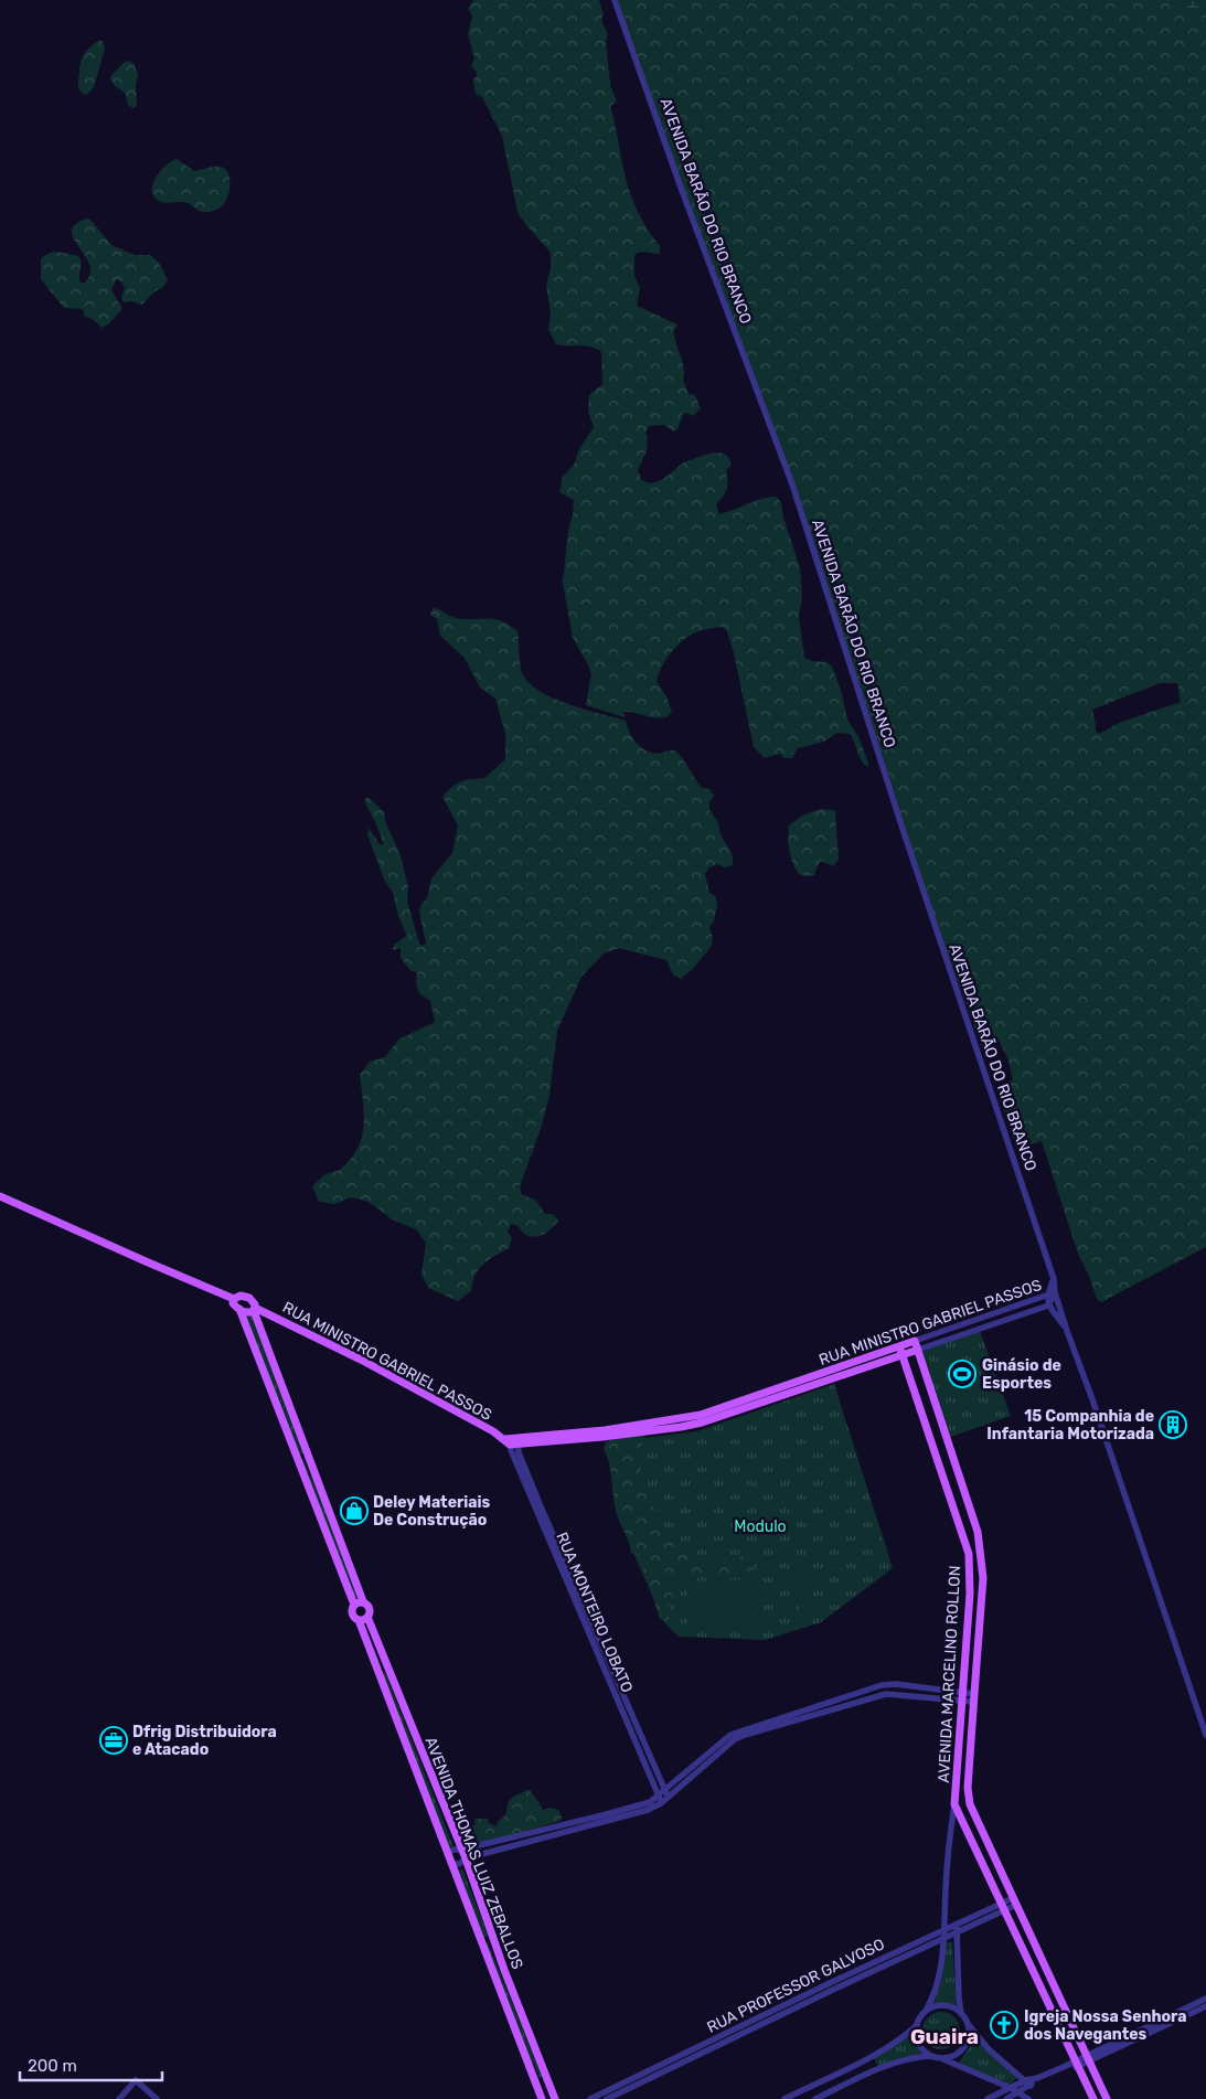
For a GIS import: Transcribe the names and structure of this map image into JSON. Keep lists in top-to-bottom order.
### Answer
{
  "streets": {
    "main road": ["RUA MINISTRO GABRIEL PASSOS", "AVENIDA MARCELINO ROLLON", "AVENIDA THOMAS LUIZ ZEBALLOS"],
    "street": ["AVENIDA BARÃO DO RIO BRANCO", "RUA MONTEIRO LOBATO", "RUA PROFESSOR GALVOSO"]
  },
  "crossings": [
    ["AVENIDA BARÃO DO RIO BRANCO", "RUA MINISTRO GABRIEL PASSOS"],
    ["RUA MINISTRO GABRIEL PASSOS", "RUA MONTEIRO LOBATO"],
    ["RUA MINISTRO GABRIEL PASSOS", "AVENIDA MARCELINO ROLLON"],
    ["AVENIDA MARCELINO ROLLON", "RUA PROFESSOR GALVOSO"]
  ],
  "districts": ["Guaira"],
  "parks": ["Modulo"],
  "places": {
    "sports": ["Ginásio de Esportes"],
    "building": ["15 Companhia de Infantaria Motorizada"],
    "shop": ["Deley Materiais De Construção"],
    "office": ["Dfrig Distribuidora e Atacado"],
    "church": ["Igreja Nossa Senhora dos Navegantes"]
  },
  "scale_bar": "200 m"
}
